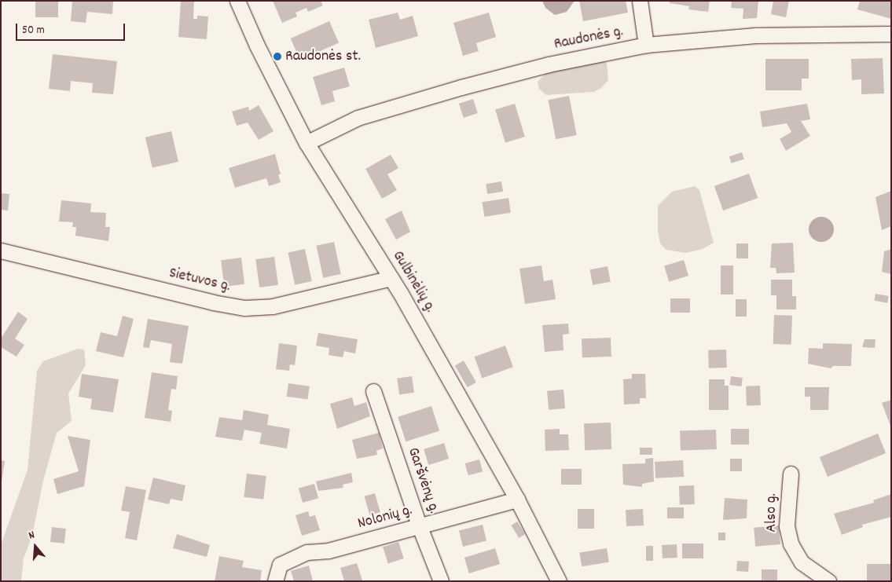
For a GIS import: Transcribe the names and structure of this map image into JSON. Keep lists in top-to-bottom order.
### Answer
{
  "streets": {
    "street": [
      "Raudonės g.",
      "Sietuvos g.",
      "Gulbinėlių g.",
      "Garšvėnų g.",
      "Also g.",
      "Nolonių g."
    ]
  },
  "crossings": [
    ["Raudonės g.", "Gulbinėlių g."],
    ["Sietuvos g.", "Gulbinėlių g."],
    ["Gulbinėlių g.", "Nolonių g."],
    ["Garšvėnų g.", "Nolonių g."]
  ],
  "places": ["Raudonės st."],
  "scale_bar": "50 m",
  "north": "top"
}
